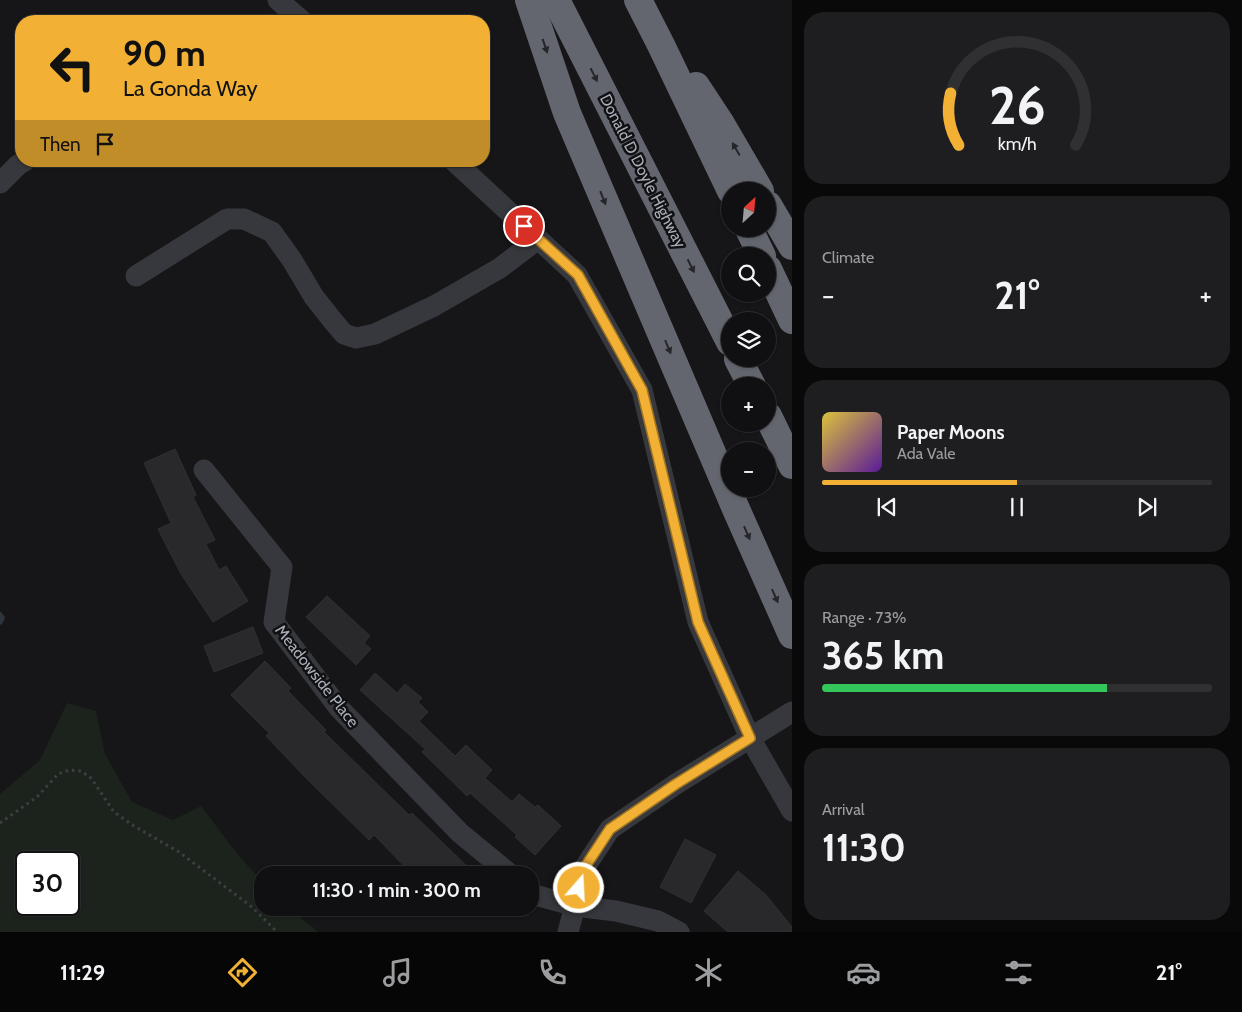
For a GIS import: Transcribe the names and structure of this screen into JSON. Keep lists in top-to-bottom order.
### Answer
{
  "streets": {
    "highway": ["Donald D Doyle Highway"],
    "street": ["Meadowside Place"]
  },
  "north": "top right",
  "page": {
    "turn": ["90 m", "La Gonda Way"],
    "then": "Then",
    "map_buttons": ["+", "−"],
    "tile": [
      "Climate",
      ["Range · 73%", "365 km"],
      ["Arrival", "11:30"]
    ],
    "heat": ["−", "21°", "+"],
    "song": ["Paper Moons", "Ada Vale"],
    "limit": "30",
    "trip": "11:30 · 1 min · 300 m",
    "tabs": ["11:29", "21°"],
    "gauge": ["26", "km/h"]
  }
}
